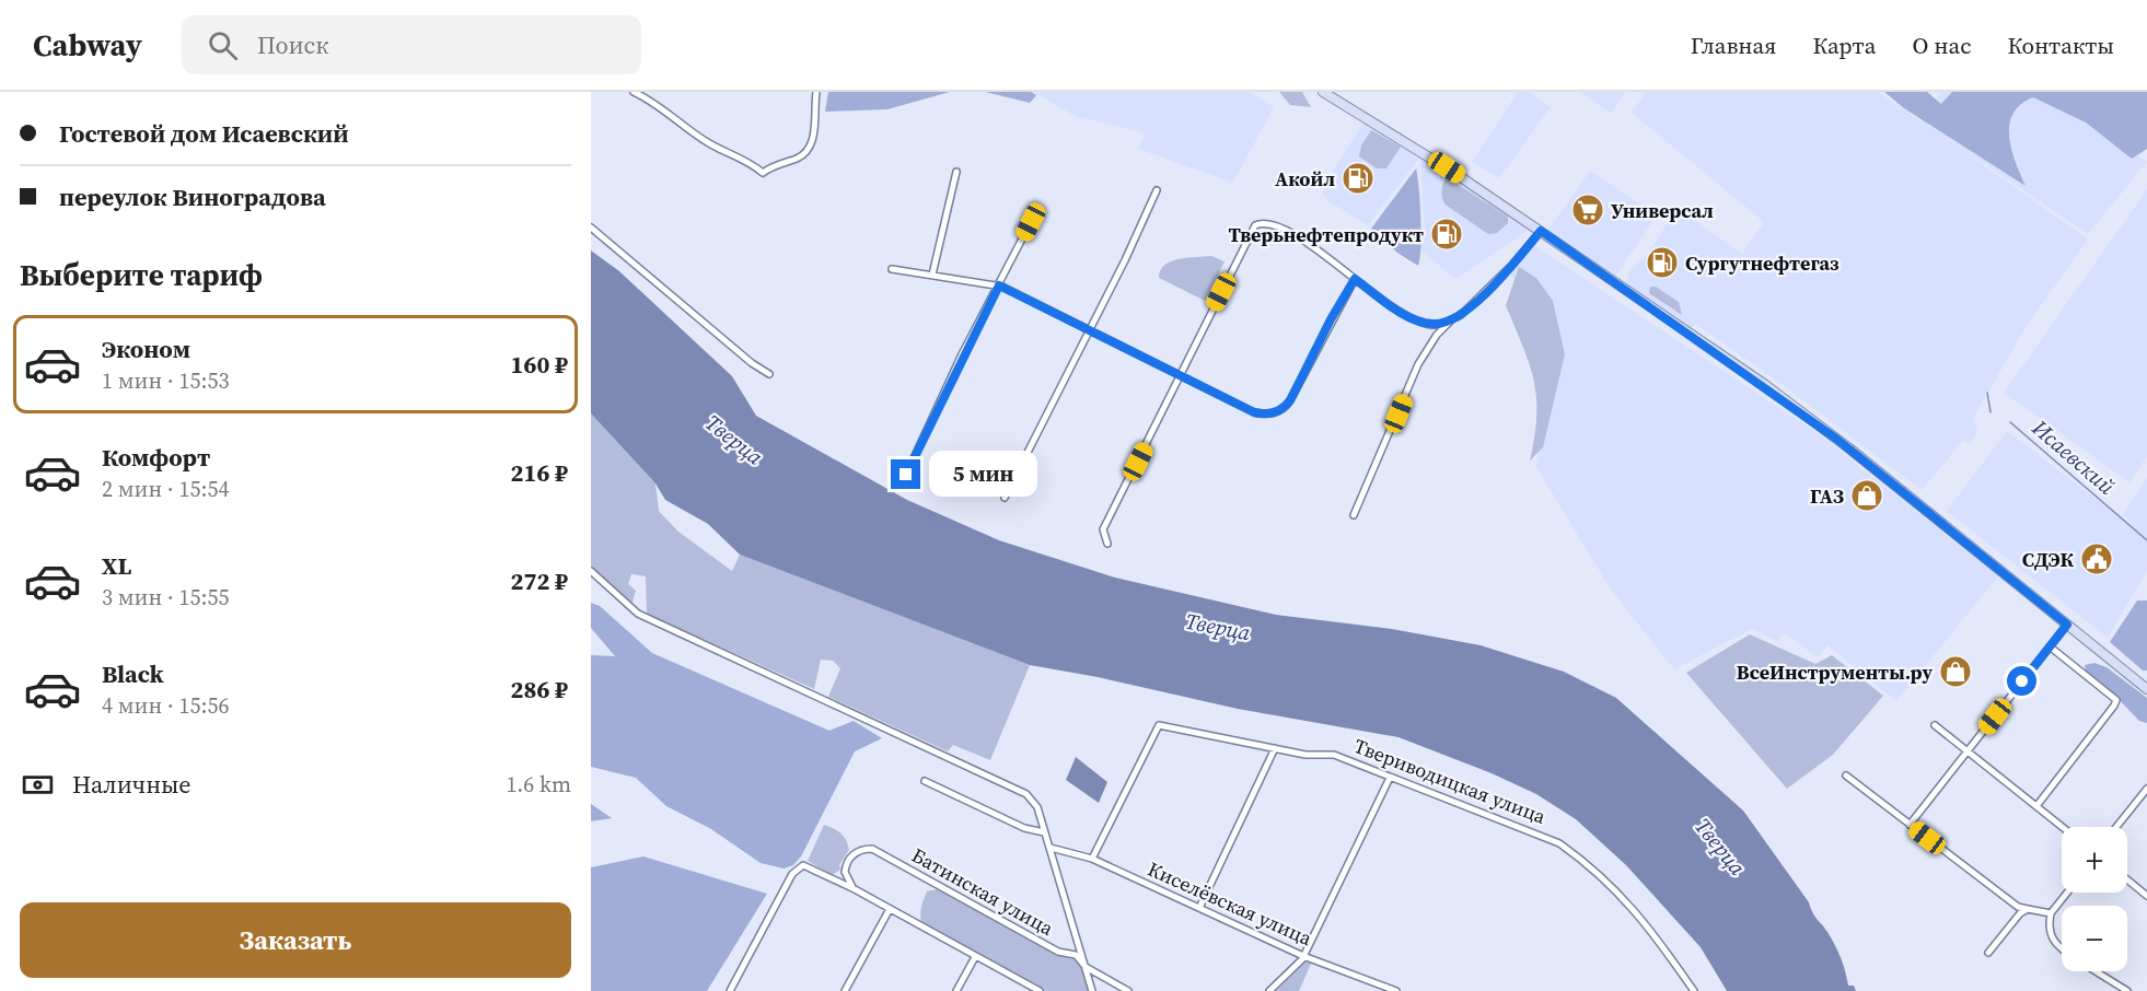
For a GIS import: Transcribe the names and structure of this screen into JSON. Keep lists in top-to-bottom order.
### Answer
{
  "streets": {
    "street": ["Твериводицкая улица", "Батинская улица", "Киселёвская улица"]
  },
  "crossings": [
    ["Твериводицкая улица", "Киселёвская улица"]
  ],
  "water": ["Тверца", "Исаевский"],
  "places": {
    "fuel station": ["Акойл", "Тверьнефтепродукт", "Сургутнефтегаз"],
    "supermarket": ["Универсал"],
    "shop": ["ГАЗ", "ВсеИнструменты.ру"],
    "public building": ["СДЭК"]
  },
  "page": {
    "header": "Cabway",
    "search": "Поиск",
    "nav": [
      "Главная",
      "Карта",
      "О нас",
      "Контакты"
    ],
    "banner": ["Гостевой дом Исаевский", "переулок Виноградова"],
    "heading": "Выберите тариф",
    "list": [
      {
        "name": "Эконом",
        "note": "1 мин · 15:53",
        "value": "160 ₽"
      },
      {
        "name": "Комфорт",
        "note": "2 мин · 15:54",
        "value": "216 ₽"
      },
      {
        "name": "XL",
        "note": "3 мин · 15:55",
        "value": "272 ₽"
      },
      {
        "name": "Black",
        "note": "4 мин · 15:56",
        "value": "286 ₽"
      }
    ],
    "bubble": "5 мин",
    "pay": ["Наличные", "1.6 km"],
    "map_buttons": ["+", "−"],
    "buttons": "Заказать"
  }
}
